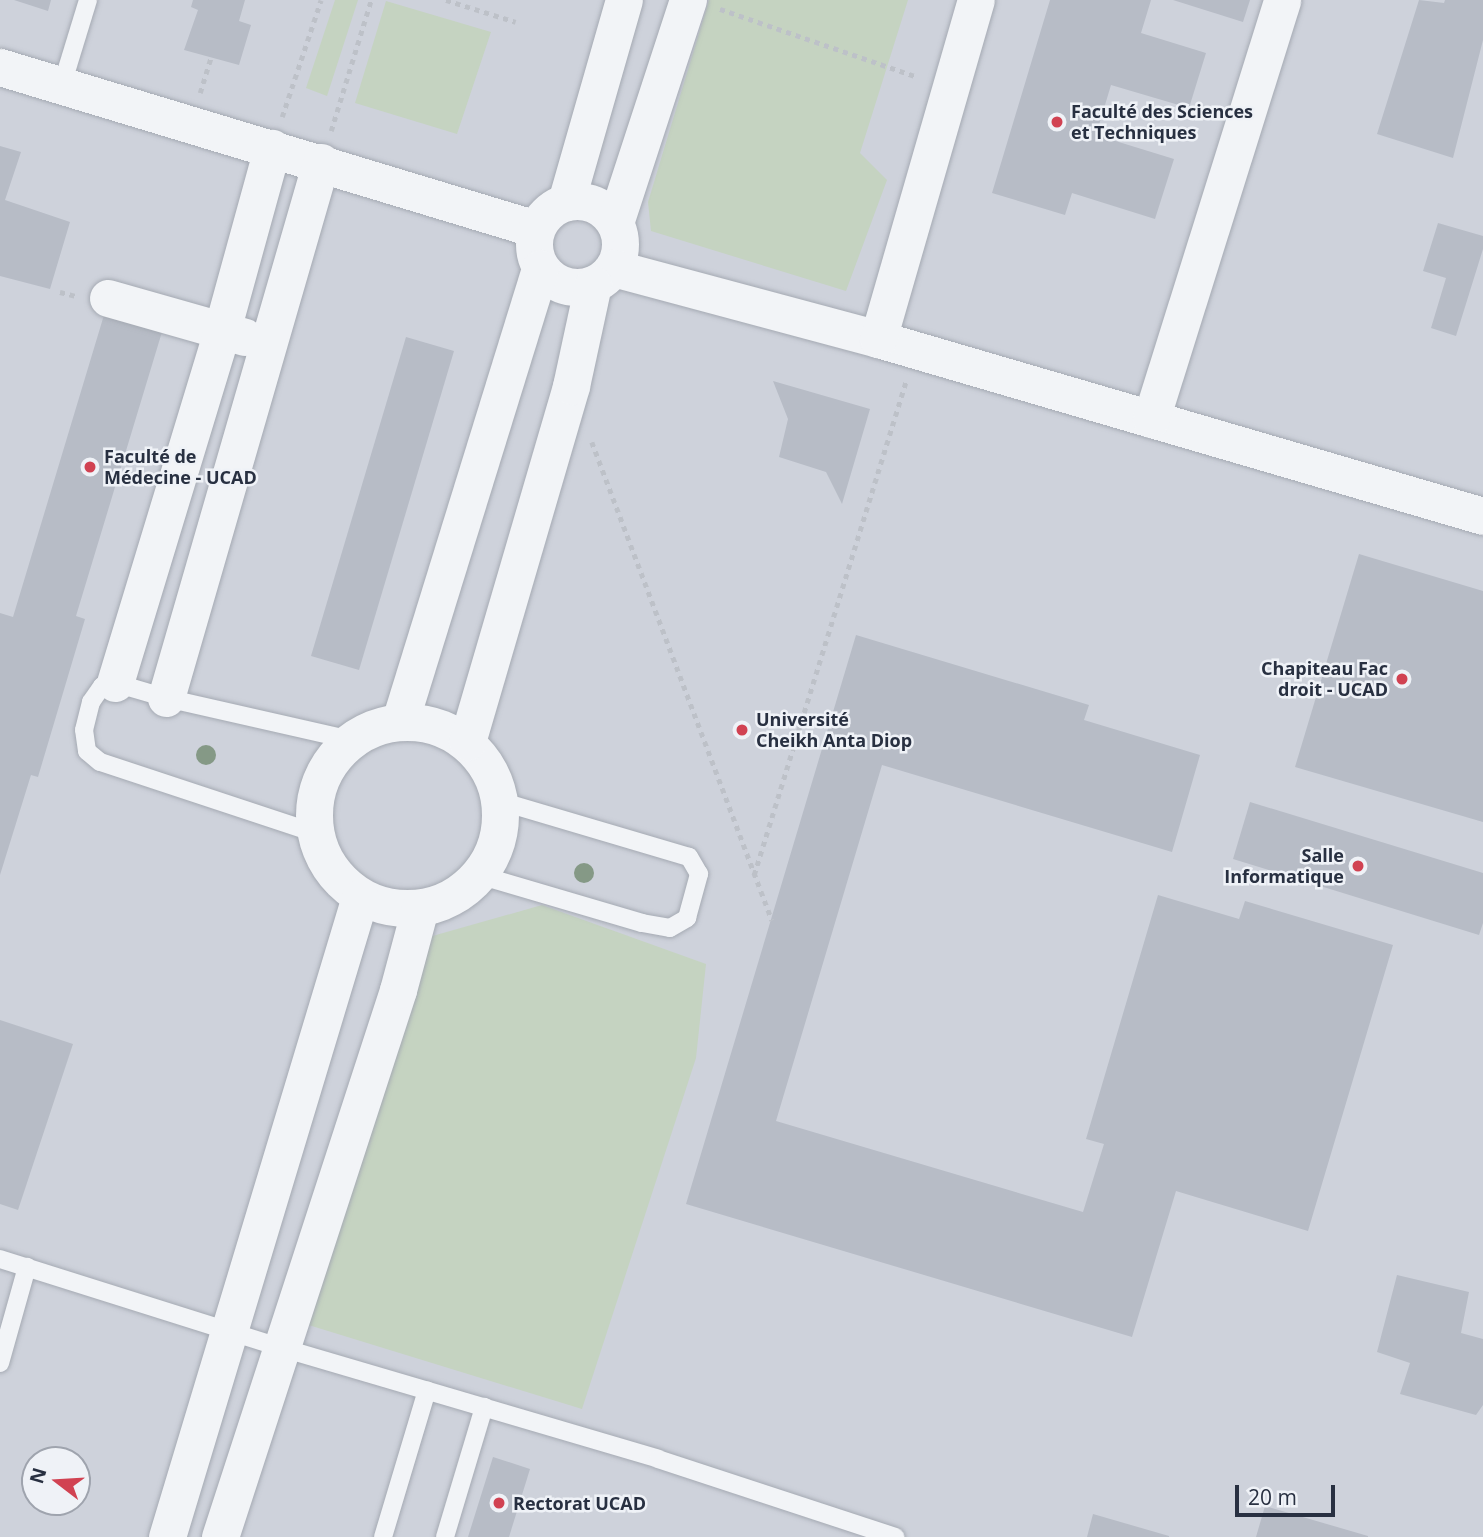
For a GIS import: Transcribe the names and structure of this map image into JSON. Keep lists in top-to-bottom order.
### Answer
{
  "places": [
    "Faculté des Sciences et Techniques",
    "Faculté de Médecine - UCAD",
    "Chapiteau Fac droit - UCAD",
    "Université Cheikh Anta Diop",
    "Salle Informatique",
    "Rectorat UCAD"
  ],
  "scale_bar": "20 m",
  "north": "left"
}
